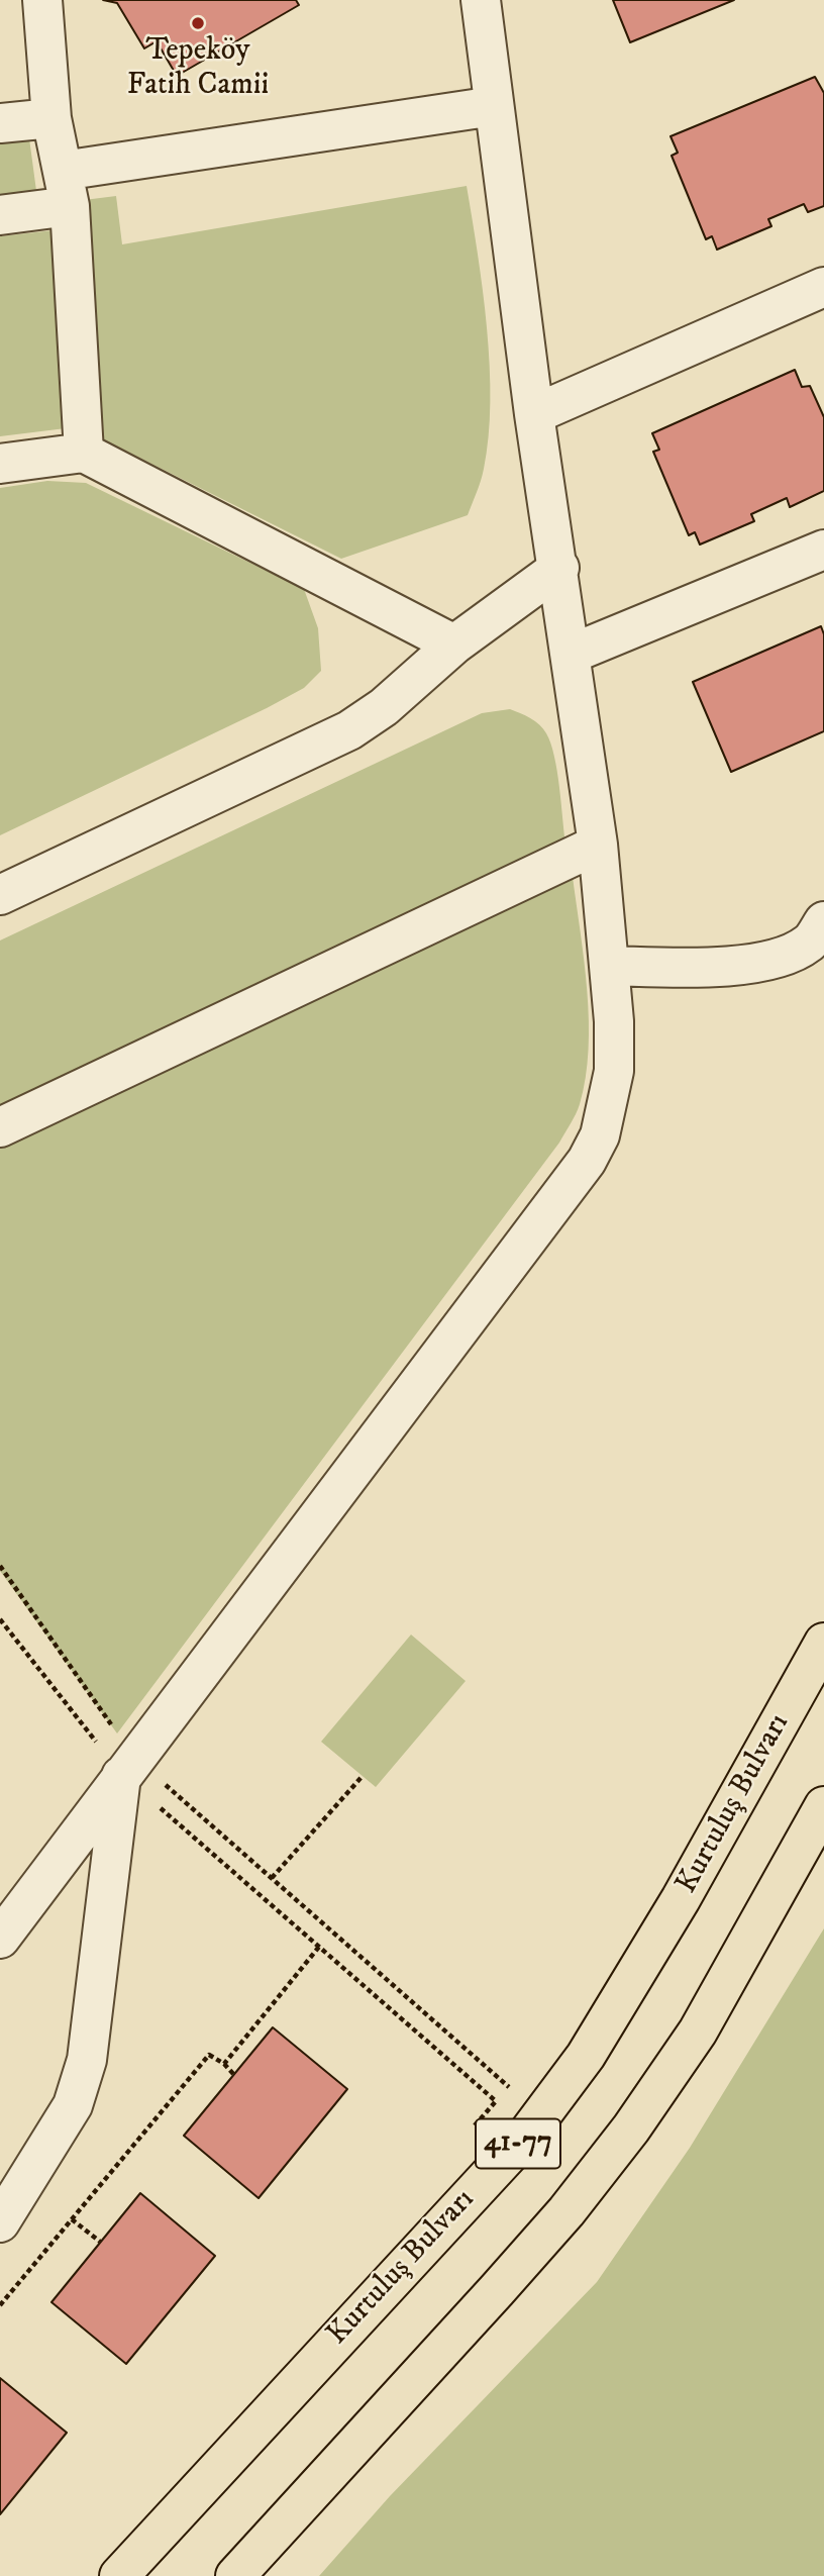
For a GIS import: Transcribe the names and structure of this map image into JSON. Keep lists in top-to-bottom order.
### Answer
{
  "streets": {
    "highway": ["Kurtuluş Bulvarı", "41-77"]
  },
  "places": ["Tepeköy Fatih Camii"]
}
